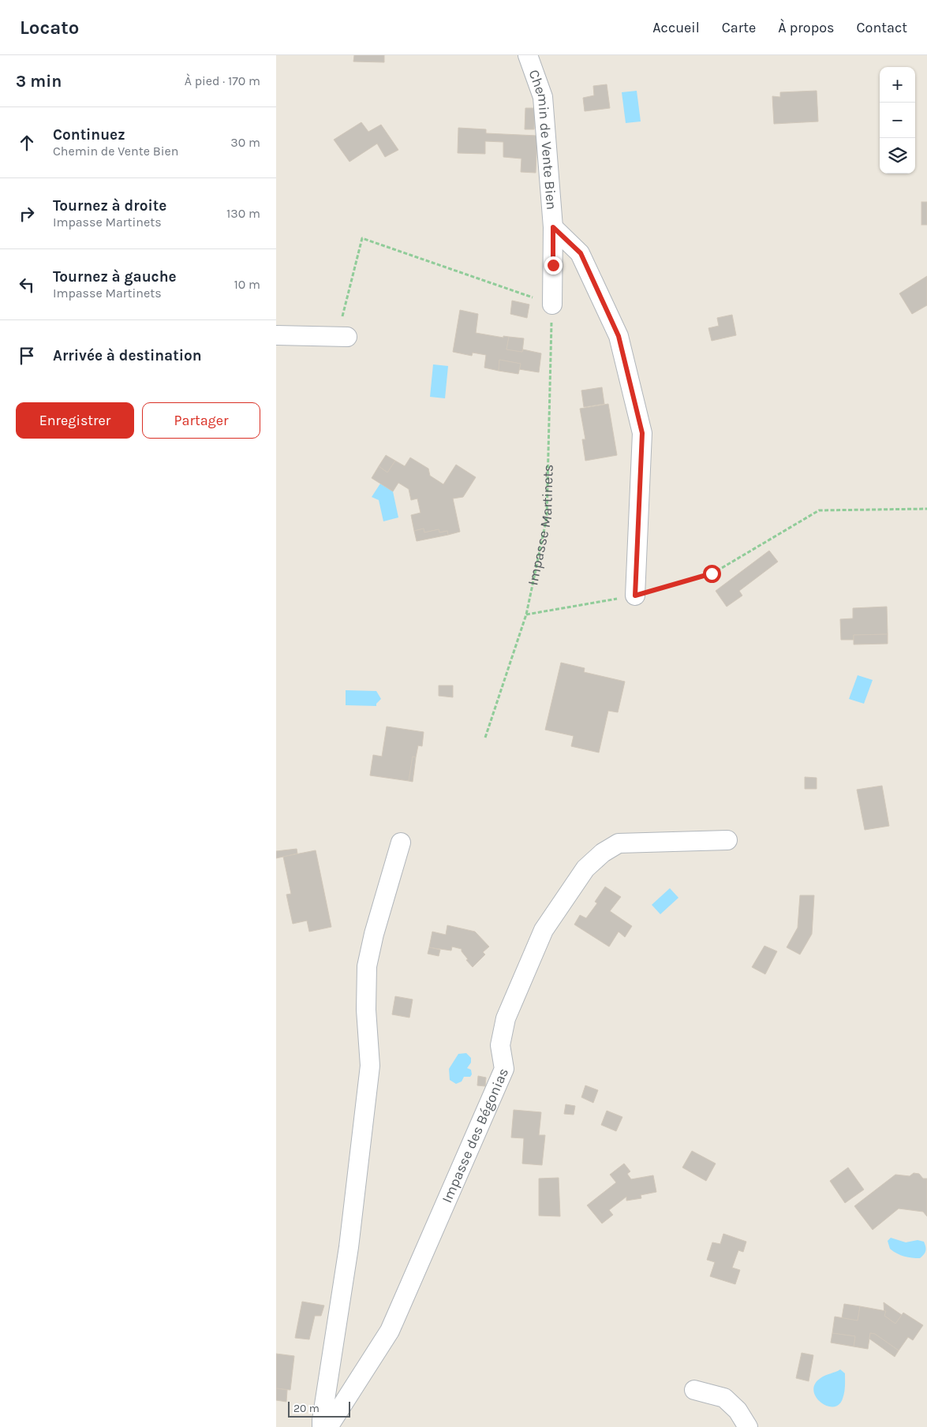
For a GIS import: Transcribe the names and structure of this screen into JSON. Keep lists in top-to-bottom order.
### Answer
{
  "streets": {
    "street": ["Chemin de Vente Bien", "Impasse des Bégonias"],
    "path": ["Impasse Martinets"]
  },
  "scale_bar": "20 m",
  "page": {
    "header": "Locato",
    "nav": [
      "Accueil",
      "Carte",
      "À propos",
      "Contact"
    ],
    "heading": ["3 min", "À pied · 170 m"],
    "map_buttons": ["+", "−"],
    "list": [
      ["Continuez", "Chemin de Vente Bien", "30 m"],
      ["Tournez à droite", "Impasse Martinets", "130 m"],
      ["Tournez à gauche", "Impasse Martinets", "10 m"],
      "Arrivée à destination"
    ],
    "buttons": ["Enregistrer", "Partager"],
    "scale": "20 m"
  }
}
